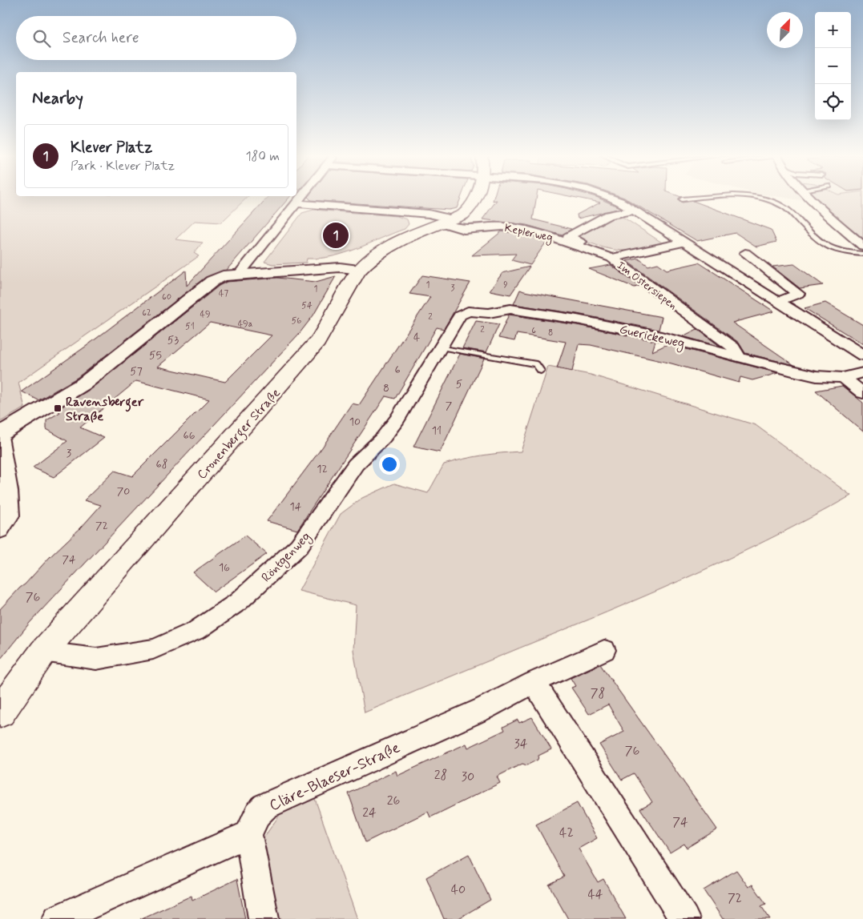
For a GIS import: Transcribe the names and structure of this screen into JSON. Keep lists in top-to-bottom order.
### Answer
{
  "streets": {
    "main road": ["Cronenberger Straße"],
    "street": [
      "Keplerweg",
      "Im Ostersiepen",
      "Guerickeweg",
      "Röntgenweg",
      "Cläre-Blaeser-Straße"
    ]
  },
  "crossings": [
    ["Keplerweg", "Im Ostersiepen"],
    ["Keplerweg", "Cronenberger Straße"],
    ["Im Ostersiepen", "Guerickeweg"],
    ["Guerickeweg", "Röntgenweg"],
    ["Cronenberger Straße", "Röntgenweg"]
  ],
  "places": {
    "transit": ["Ravensberger Straße"]
  },
  "house_numbers": [
    "1",
    "9",
    "3",
    "1",
    "47",
    "60",
    "54",
    "62",
    "49",
    "2",
    "56",
    "49a",
    "51",
    "2",
    "6",
    "8",
    "4",
    "53",
    "55",
    "6",
    "57",
    "5",
    "8",
    "7",
    "10",
    "11",
    "66",
    "3",
    "68",
    "12",
    "70",
    "14",
    "72",
    "74",
    "16",
    "76",
    "78",
    "34",
    "76",
    "28",
    "30",
    "26",
    "24",
    "74",
    "42",
    "40",
    "44",
    "72"
  ],
  "north": "top right",
  "page": {
    "map_buttons": ["+", "−"],
    "search": "Search here",
    "heading": "Nearby",
    "list": [
      {
        "mark": "1",
        "name": "Klever Platz",
        "note": "Park · Klever Platz",
        "value": "180 m"
      }
    ],
    "pins": "1"
  }
}
